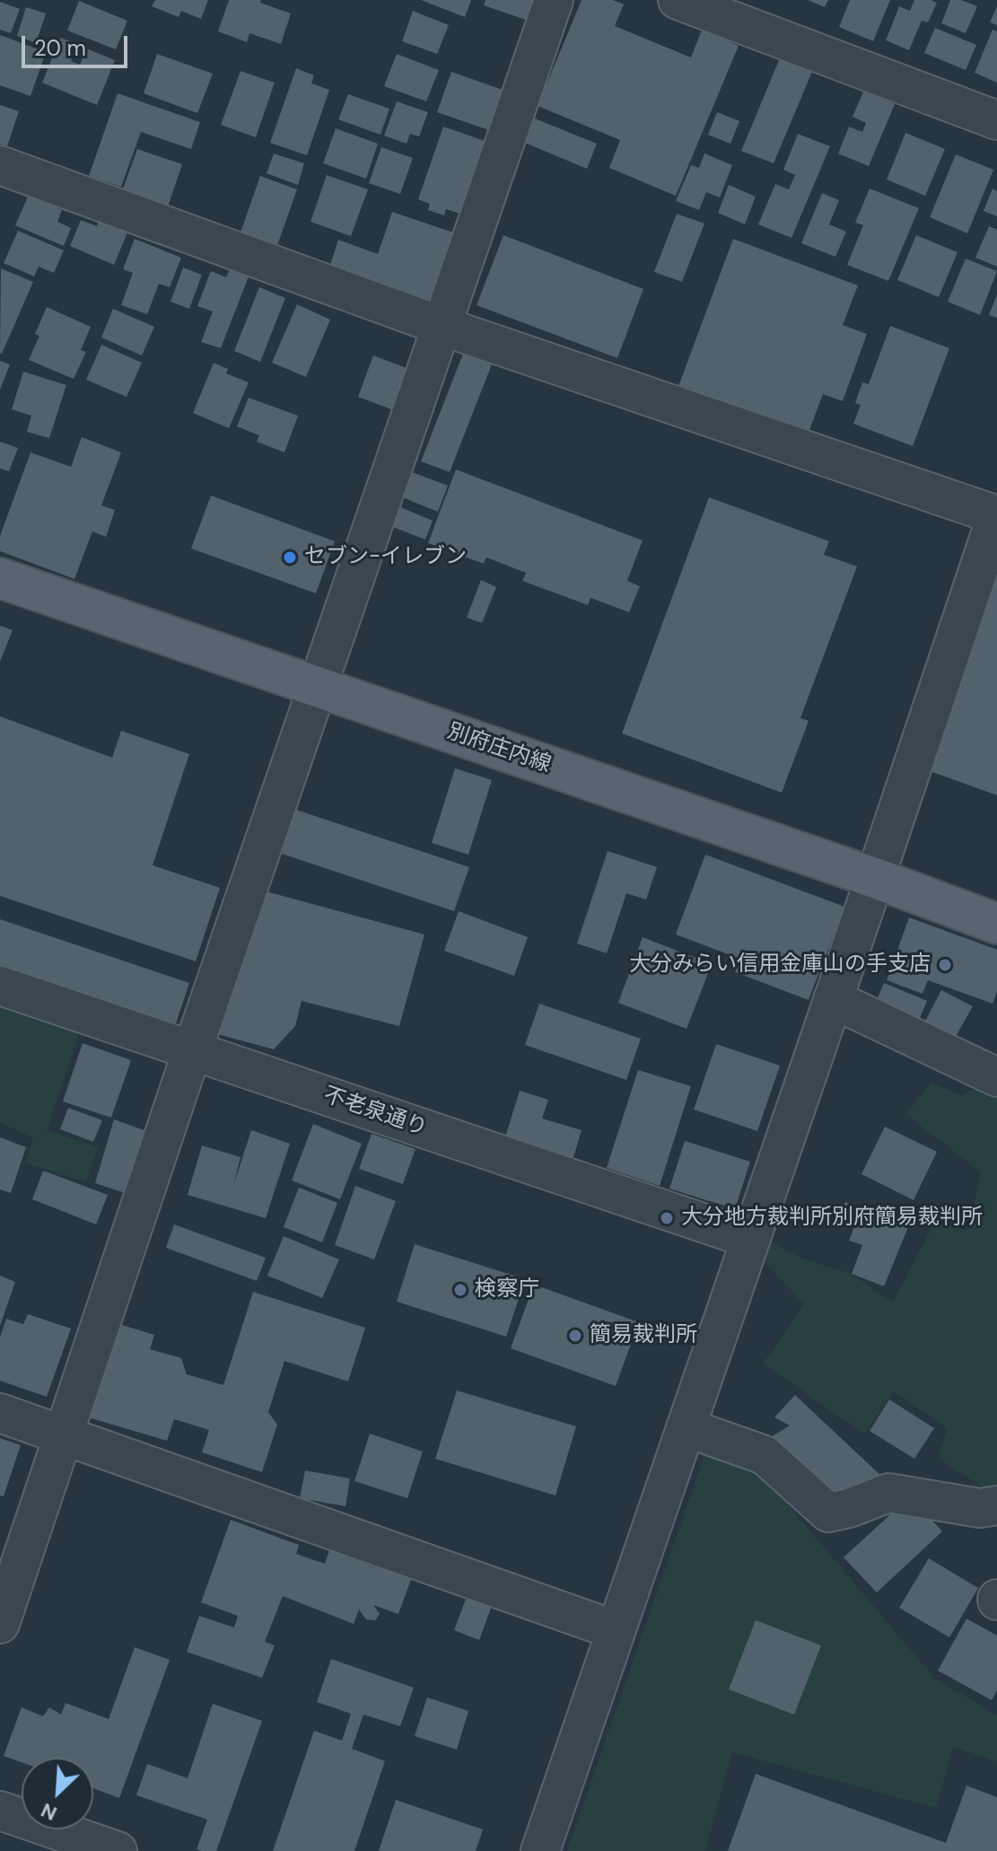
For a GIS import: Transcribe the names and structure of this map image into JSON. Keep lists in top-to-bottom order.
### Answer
{
  "streets": {
    "main road": ["別府庄内線"],
    "street": ["不老泉通り"]
  },
  "places": [
    "セブン-イレブン",
    "大分みらい信用金庫山の手支店",
    "大分地方裁判所別府簡易裁判所",
    "検察庁",
    "簡易裁判所"
  ],
  "scale_bar": "20 m",
  "north": "bottom left"
}
